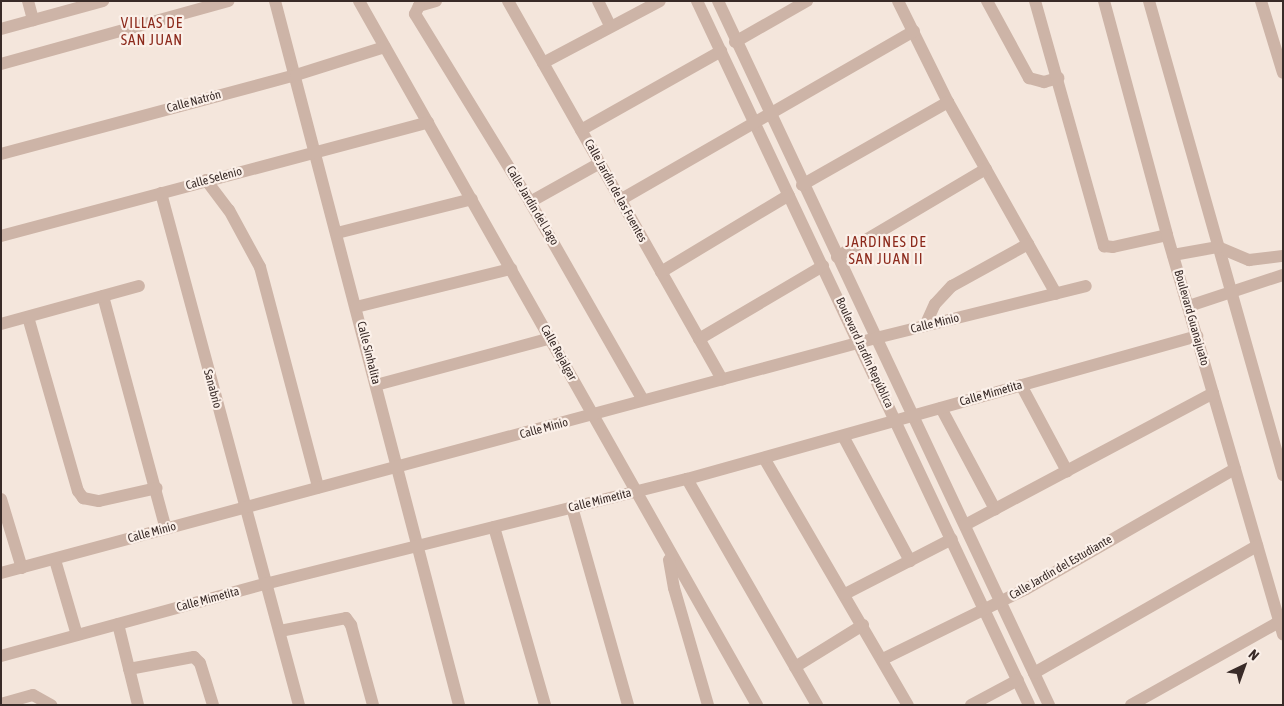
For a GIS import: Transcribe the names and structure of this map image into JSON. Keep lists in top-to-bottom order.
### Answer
{
  "streets": {
    "street": [
      "Calle Natrón",
      "Calle Selenio",
      "Calle Jardín de las Fuentes",
      "Calle Jardín del Lago",
      "Boulevard Guanajuato",
      "Calle Minio",
      "Calle Sinhalita",
      "Calle Rejalgar",
      "Boulevard Jardín República",
      "Sanabrio",
      "Calle Mimetita",
      "Calle Jardín del Estudiante"
    ]
  },
  "crossings": [
    ["Calle Natrón", "Calle Sinhalita"],
    ["Calle Natrón", "Calle Rejalgar"],
    ["Calle Selenio", "Calle Sinhalita"],
    ["Calle Selenio", "Calle Rejalgar"],
    ["Calle Selenio", "Sanabrio"],
    ["Calle Jardín de las Fuentes", "Calle Minio"],
    ["Calle Jardín del Lago", "Calle Minio"],
    ["Boulevard Guanajuato", "Calle Mimetita"],
    ["Boulevard Guanajuato", "Calle Jardín del Estudiante"],
    ["Calle Minio", "Calle Sinhalita"],
    ["Calle Minio", "Calle Rejalgar"],
    ["Calle Minio", "Boulevard Jardín República"],
    ["Calle Minio", "Sanabrio"],
    ["Calle Sinhalita", "Calle Mimetita"],
    ["Calle Rejalgar", "Calle Mimetita"],
    ["Boulevard Jardín República", "Calle Mimetita"],
    ["Boulevard Jardín República", "Calle Jardín del Estudiante"],
    ["Sanabrio", "Calle Mimetita"]
  ],
  "districts": ["VILLAS DE SAN JUAN", "JARDINES DE SAN JUAN II"],
  "north": "top right"
}
